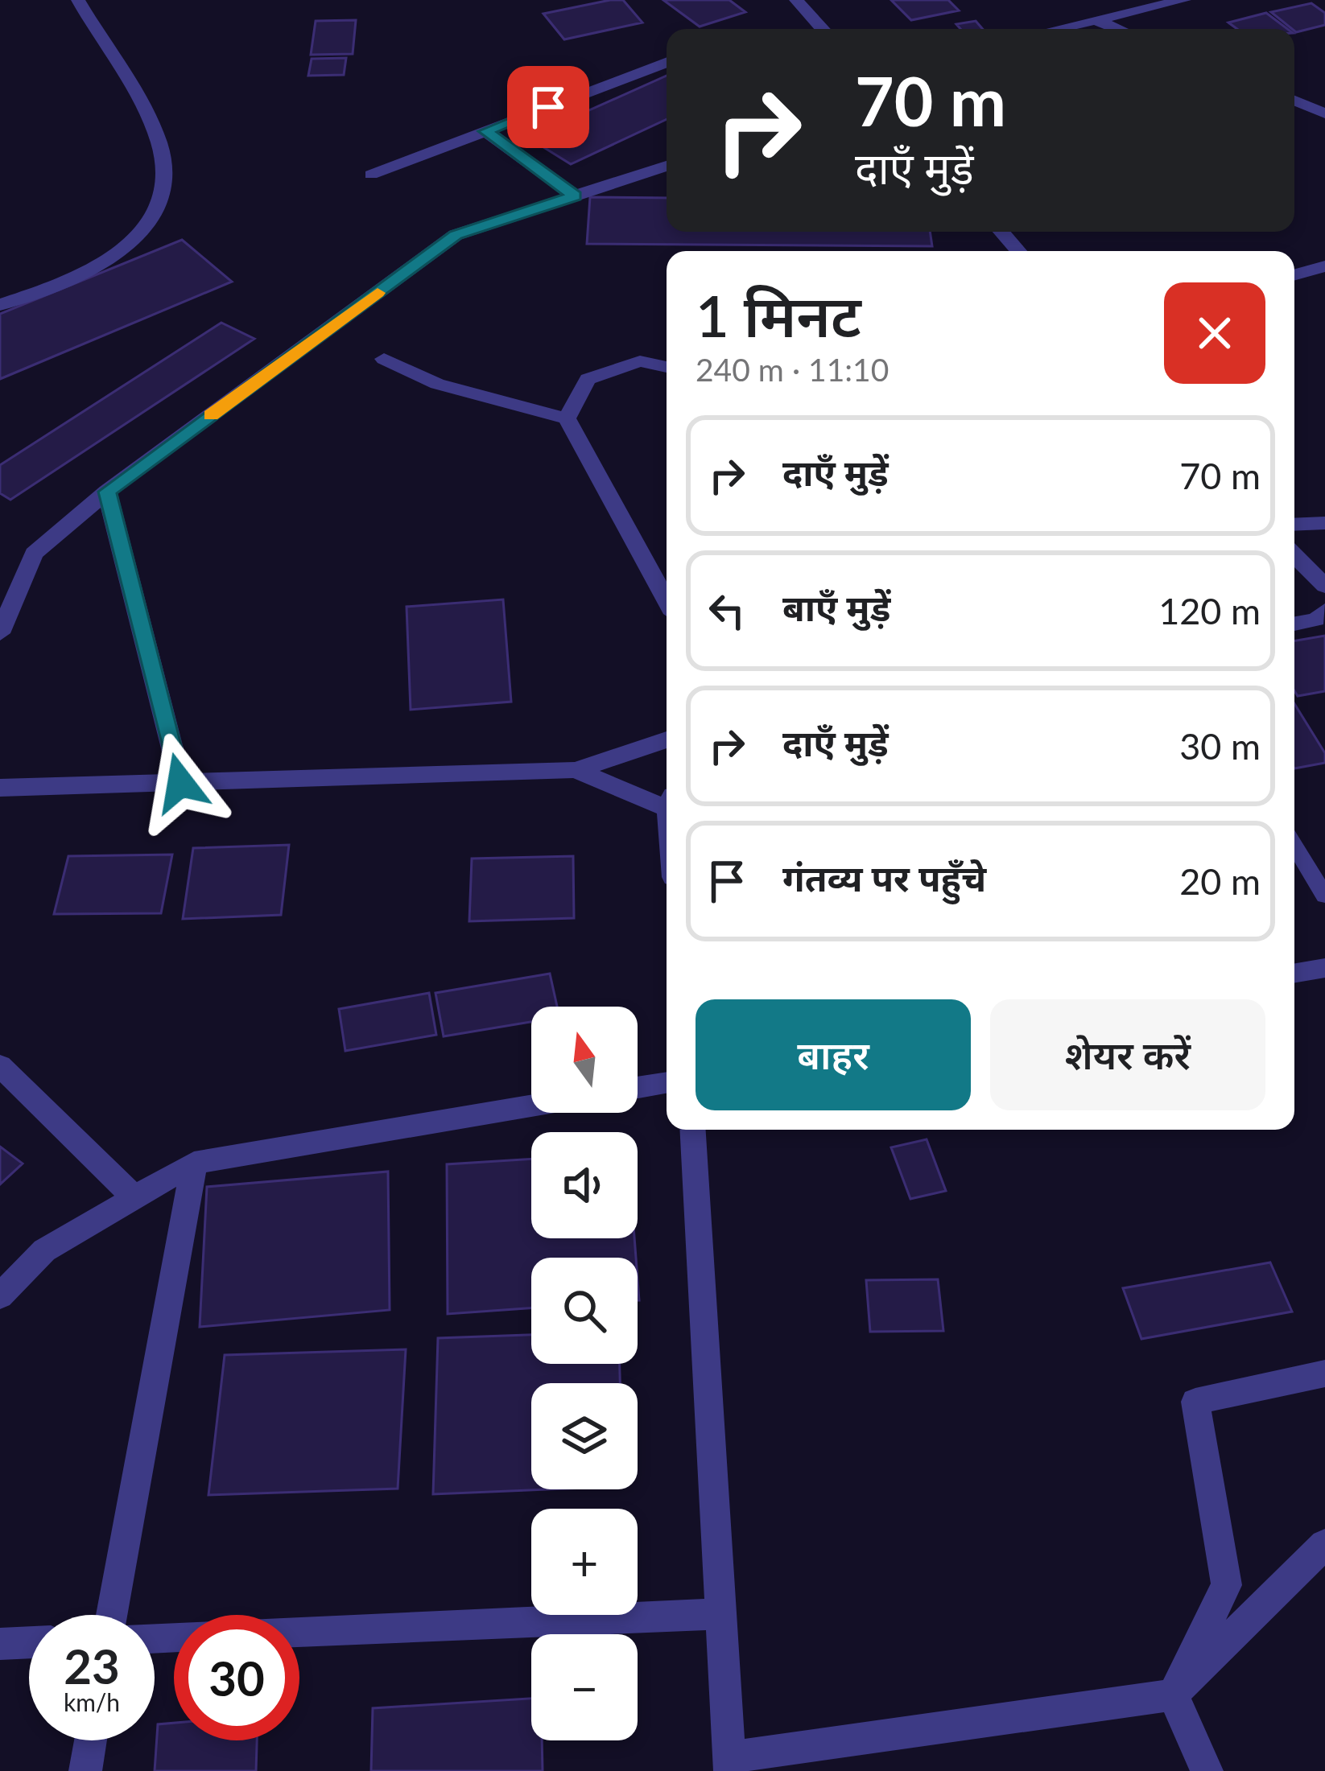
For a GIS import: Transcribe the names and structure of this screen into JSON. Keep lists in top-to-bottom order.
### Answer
{
  "north": "top",
  "page": {
    "turn": ["70 m", "दाएँ मुड़ें"],
    "heading": ["1 मिनट", "240 m · 11:10"],
    "list": [
      {
        "name": "दाएँ मुड़ें",
        "value": "70 m"
      },
      {
        "name": "बाएँ मुड़ें",
        "value": "120 m"
      },
      {
        "name": "दाएँ मुड़ें",
        "value": "30 m"
      },
      {
        "name": "गंतव्य पर पहुँचे",
        "value": "20 m"
      }
    ],
    "buttons": ["बाहर", "शेयर करें"],
    "map_buttons": ["+", "−"],
    "speed": "23 km/h",
    "limit": "30"
  }
}
